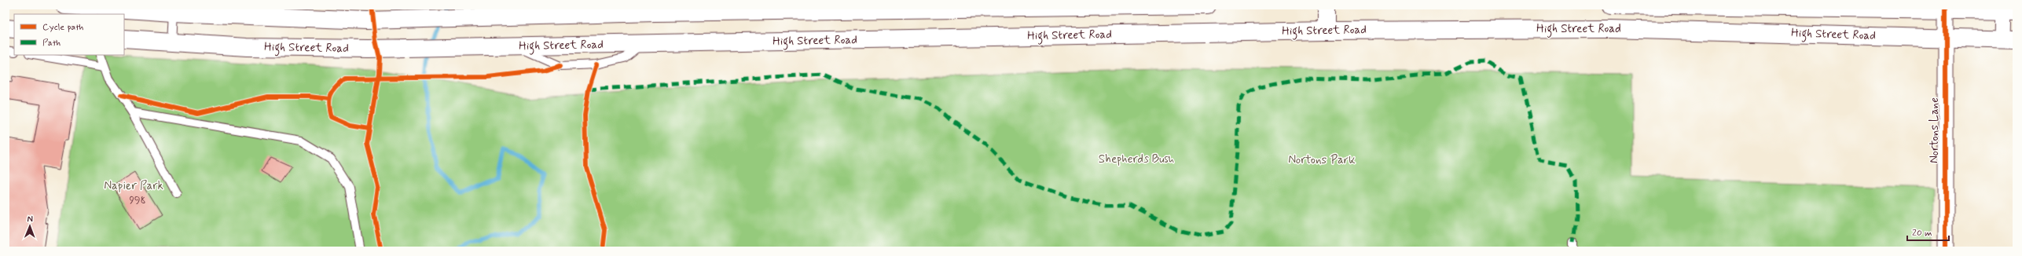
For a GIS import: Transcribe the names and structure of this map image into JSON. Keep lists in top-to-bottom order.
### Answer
{
  "streets": {
    "main road": ["High Street Road"],
    "street": ["Nortons Lane"]
  },
  "crossings": [
    ["High Street Road", "Nortons Lane"]
  ],
  "parks": ["Shepherds Bush", "Nortons Park", "Napier Park"],
  "house_numbers": ["998"],
  "legend": ["Cycle path", "Path"],
  "scale_bar": "20 m",
  "north": "top"
}
